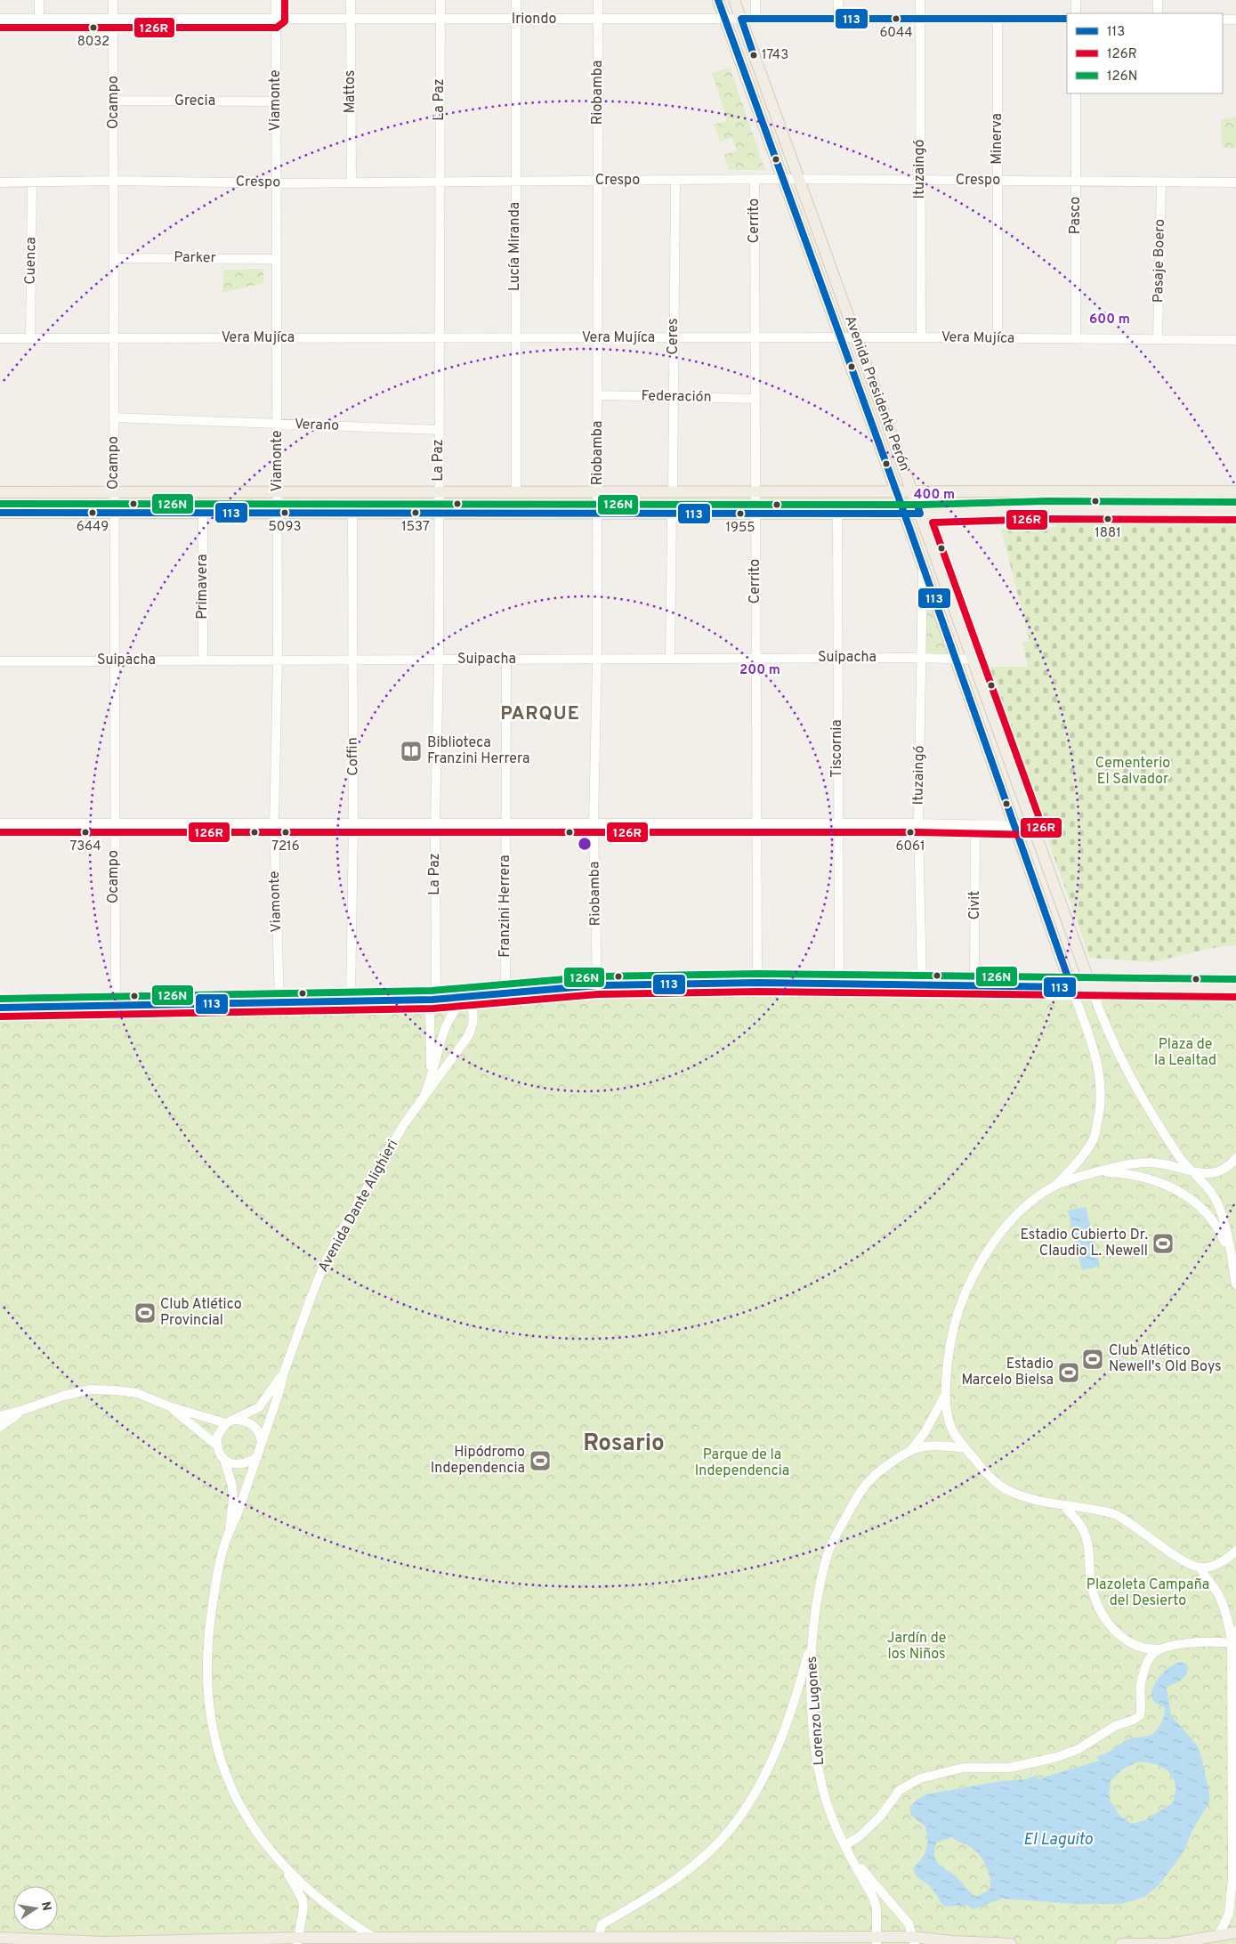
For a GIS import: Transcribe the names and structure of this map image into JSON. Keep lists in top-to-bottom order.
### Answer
{
  "streets": {
    "main road": ["Avenida Presidente Perón"],
    "street": [
      "Iriondo",
      "Mattos",
      "Riobamba",
      "La Paz",
      "Viamonte",
      "Grecia",
      "Ocampo",
      "Minerva",
      "Ituzaingó",
      "Crespo",
      "Pasco",
      "Cerrito",
      "Lucía Miranda",
      "Parker",
      "Cuenca",
      "Pasaje Boero",
      "Ceres",
      "Vera Mujíca",
      "Federación",
      "Verano",
      "Primavera",
      "Suipacha",
      "Tiscornia",
      "Coffin",
      "Civit",
      "Franzini Herrera",
      "Avenida Dante Alighieri",
      "Lorenzo Lugones"
    ]
  },
  "crossings": [
    ["Iriondo", "Mattos"],
    ["Iriondo", "Riobamba"],
    ["Iriondo", "La Paz"],
    ["Iriondo", "Viamonte"],
    ["Iriondo", "Ocampo"],
    ["Iriondo", "Minerva"],
    ["Iriondo", "Ituzaingó"],
    ["Iriondo", "Lucía Miranda"],
    ["Iriondo", "Avenida Presidente Perón"],
    ["Mattos", "Crespo"],
    ["Riobamba", "Crespo"],
    ["Riobamba", "Vera Mujíca"],
    ["Riobamba", "Federación"],
    ["Riobamba", "Suipacha"],
    ["La Paz", "Crespo"],
    ["La Paz", "Vera Mujíca"],
    ["La Paz", "Verano"],
    ["La Paz", "Suipacha"],
    ["La Paz", "Avenida Dante Alighieri"],
    ["Viamonte", "Grecia"],
    ["Viamonte", "Crespo"],
    ["Viamonte", "Parker"],
    ["Viamonte", "Vera Mujíca"],
    ["Viamonte", "Verano"],
    ["Viamonte", "Suipacha"],
    ["Grecia", "Ocampo"],
    ["Ocampo", "Crespo"],
    ["Ocampo", "Parker"],
    ["Ocampo", "Vera Mujíca"],
    ["Ocampo", "Verano"],
    ["Ocampo", "Suipacha"],
    ["Minerva", "Crespo"],
    ["Minerva", "Vera Mujíca"],
    ["Ituzaingó", "Crespo"],
    ["Ituzaingó", "Vera Mujíca"],
    ["Ituzaingó", "Avenida Presidente Perón"],
    ["Ituzaingó", "Suipacha"],
    ["Crespo", "Pasco"],
    ["Crespo", "Cerrito"],
    ["Crespo", "Lucía Miranda"],
    ["Crespo", "Cuenca"],
    ["Crespo", "Pasaje Boero"],
    ["Crespo", "Ceres"],
    ["Crespo", "Avenida Presidente Perón"],
    ["Pasco", "Vera Mujíca"],
    ["Cerrito", "Vera Mujíca"],
    ["Cerrito", "Federación"],
    ["Cerrito", "Suipacha"],
    ["Lucía Miranda", "Vera Mujíca"],
    ["Cuenca", "Vera Mujíca"],
    ["Pasaje Boero", "Vera Mujíca"],
    ["Ceres", "Vera Mujíca"],
    ["Ceres", "Federación"],
    ["Vera Mujíca", "Avenida Presidente Perón"],
    ["Avenida Presidente Perón", "Suipacha"],
    ["Primavera", "Suipacha"],
    ["Suipacha", "Tiscornia"],
    ["Suipacha", "Coffin"],
    ["Suipacha", "Franzini Herrera"]
  ],
  "districts": ["PARQUE", "Rosario"],
  "water": ["El Laguito"],
  "parks": [
    "Cementerio El Salvador",
    "Plaza de la Lealtad",
    "Parque de la Independencia",
    "Plazoleta Campaña del Desierto",
    "Jardín de los Niños"
  ],
  "places": {
    "other": [
      "6044",
      "8032",
      "1743",
      "6449",
      "5093",
      "1537",
      "1955",
      "1881",
      "7364",
      "7216",
      "6061"
    ],
    "library": ["Biblioteca Franzini Herrera"],
    "sports": [
      "Estadio Cubierto Dr. Claudio L. Newell",
      "Club Atlético Provincial",
      "Club Atlético Newell's Old Boys",
      "Estadio Marcelo Bielsa",
      "Hipódromo Independencia"
    ]
  },
  "lines": ["transit line 113", "transit line 126R", "transit line 126N"],
  "legend": ["113", "126R", "126N"],
  "north": "right",
  "rings": ["600 m", "400 m", "200 m"]
}
